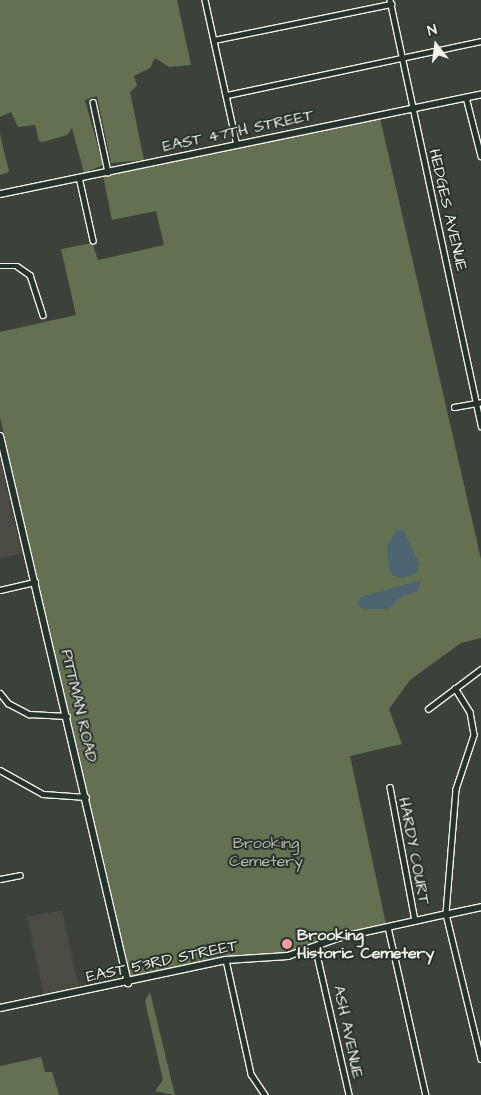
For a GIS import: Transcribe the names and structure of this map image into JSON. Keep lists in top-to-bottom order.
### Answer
{
  "streets": {
    "street": [
      "EAST 47TH STREET",
      "HEDGES AVENUE",
      "PITTMAN ROAD",
      "HARDY COURT",
      "EAST 53RD STREET",
      "ASH AVENUE"
    ]
  },
  "crossings": [
    ["EAST 47TH STREET", "HEDGES AVENUE"],
    ["PITTMAN ROAD", "EAST 53RD STREET"],
    ["HARDY COURT", "EAST 53RD STREET"],
    ["EAST 53RD STREET", "ASH AVENUE"]
  ],
  "parks": ["Brooking Cemetery"],
  "places": ["Brooking Historic Cemetery"],
  "north": "top"
}
